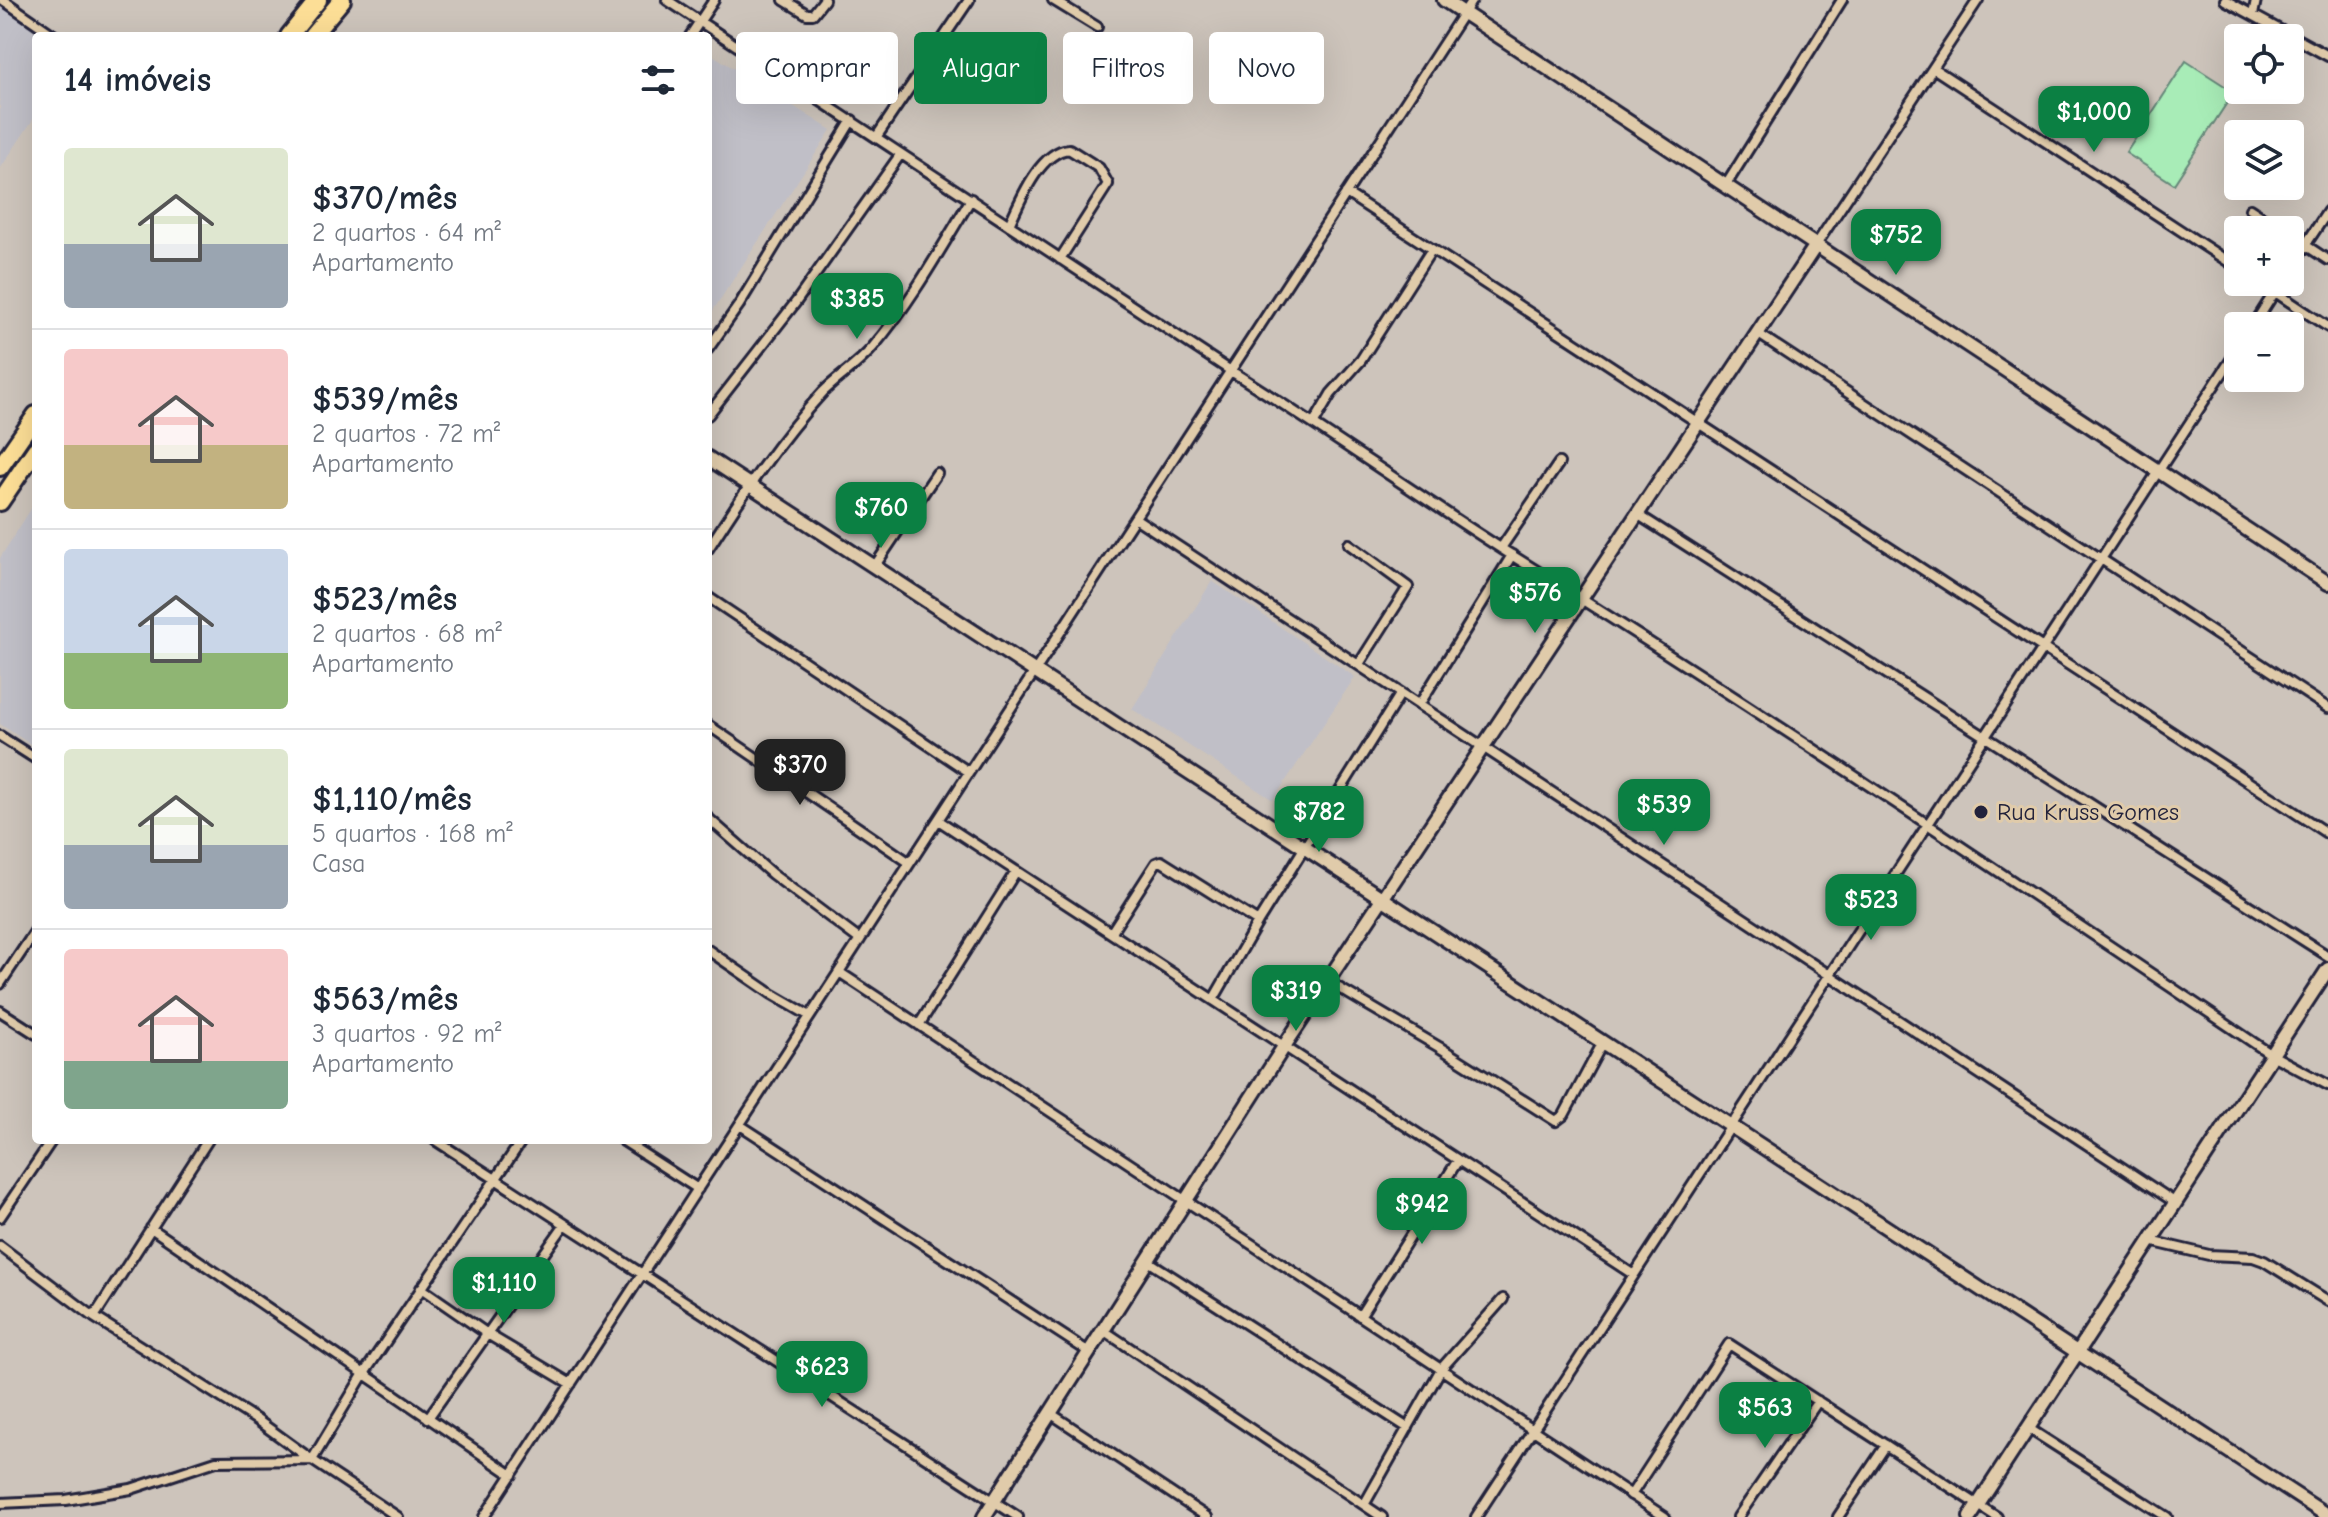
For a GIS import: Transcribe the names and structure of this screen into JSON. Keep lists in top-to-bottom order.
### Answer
{
  "places": ["Rua Kruss Gomes"],
  "page": {
    "map_buttons": ["+", "−"],
    "chip": [
      "Comprar",
      "Alugar",
      "Filtros",
      "Novo"
    ],
    "heading": "14 imóveis",
    "price": [
      "$1,000",
      "$752",
      "$385",
      "$760",
      "$576",
      "$370",
      "$539",
      "$782",
      "$523",
      "$319",
      "$942",
      "$1,110",
      "$623",
      "$563"
    ],
    "list": [
      {
        "name": "$370/mês",
        "note": "2 quartos · 64 m² · Apartamento"
      },
      {
        "name": "$539/mês",
        "note": "2 quartos · 72 m² · Apartamento"
      },
      {
        "name": "$523/mês",
        "note": "2 quartos · 68 m² · Apartamento"
      },
      {
        "name": "$1,110/mês",
        "note": "5 quartos · 168 m² · Casa"
      },
      {
        "name": "$563/mês",
        "note": "3 quartos · 92 m² · Apartamento"
      }
    ]
  }
}
